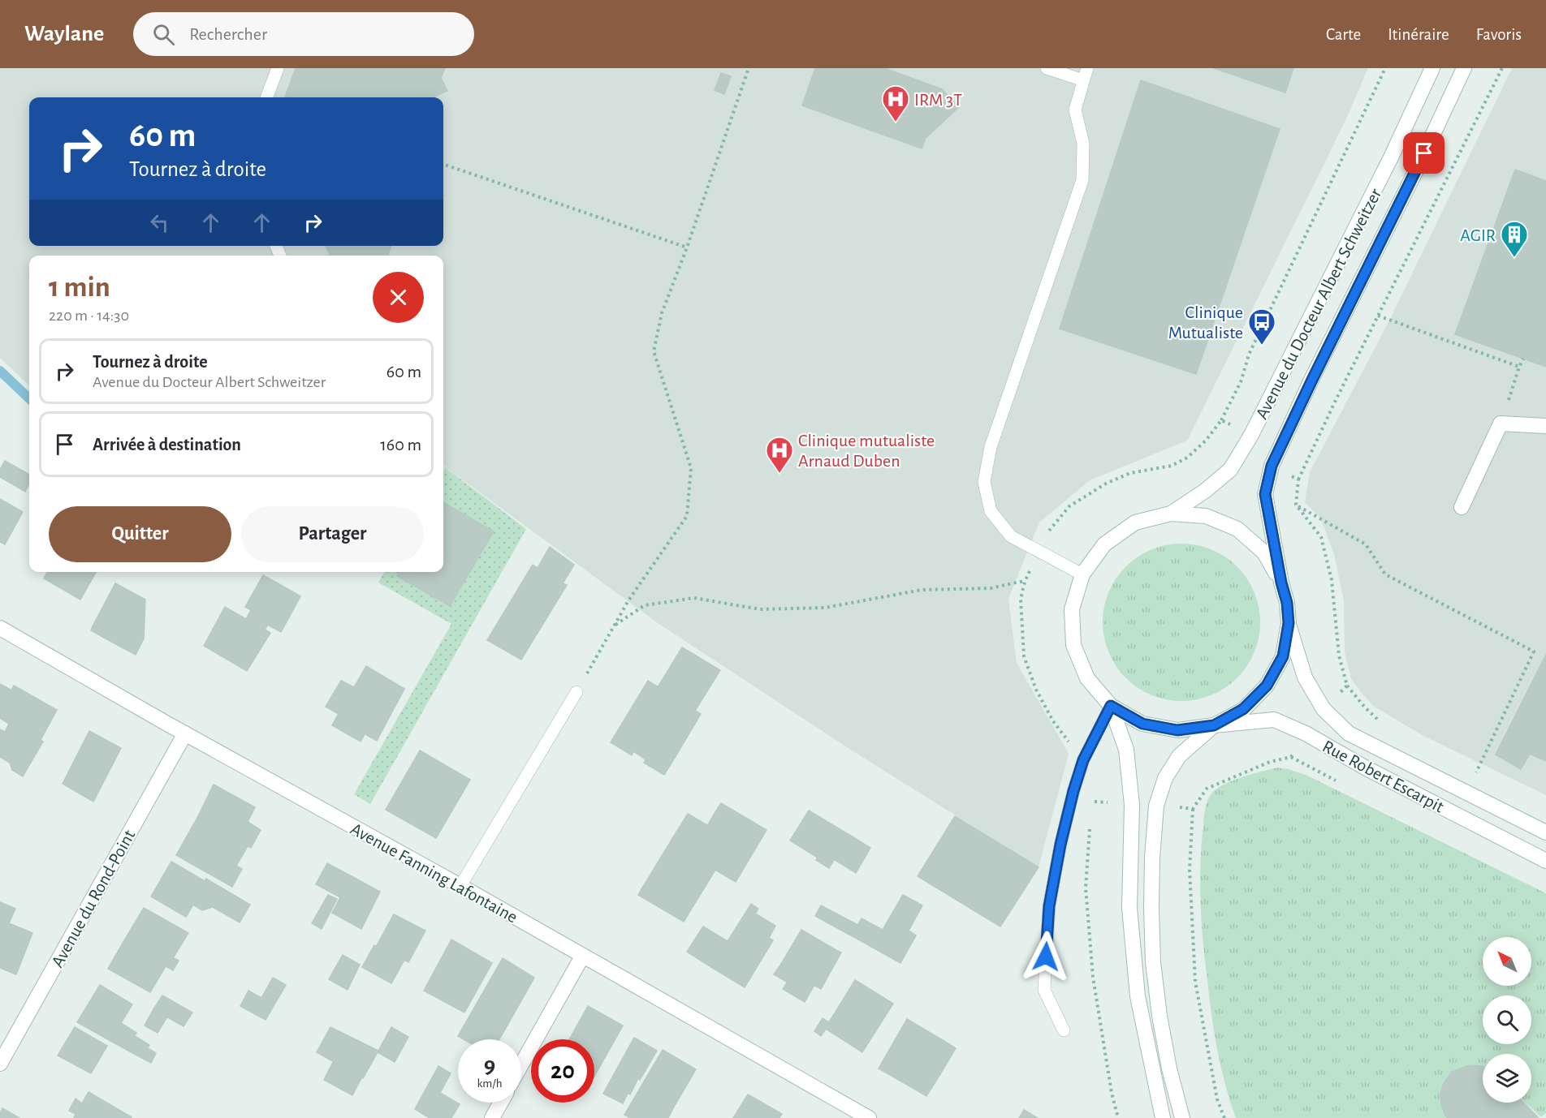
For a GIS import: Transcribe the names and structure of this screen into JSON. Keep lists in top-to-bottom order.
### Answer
{
  "streets": {
    "main road": [
      "Avenue du Docteur Albert Schweitzer",
      "Rue Robert Escarpit",
      "Avenue Fanning Lafontaine",
      "Avenue du Rond-Point"
    ]
  },
  "crossings": [
    ["Avenue du Docteur Albert Schweitzer", "Rue Robert Escarpit"],
    ["Avenue Fanning Lafontaine", "Avenue du Rond-Point"]
  ],
  "places": {
    "hospital": ["IRM 3T", "Clinique mutualiste Arnaud Duben"],
    "building": ["AGIR"],
    "bus stop": ["Clinique Mutualiste"]
  },
  "north": "top left",
  "page": {
    "header": "Waylane",
    "search": "Rechercher",
    "nav": ["Carte", "Itinéraire", "Favoris"],
    "turn": ["60 m", "Tournez à droite"],
    "heading": ["1 min", "220 m · 14:30"],
    "list": [
      {
        "name": "Tournez à droite",
        "note": "Avenue du Docteur Albert Schweitzer",
        "value": "60 m"
      },
      {
        "name": "Arrivée à destination",
        "value": "160 m"
      }
    ],
    "buttons": ["Quitter", "Partager"],
    "speed": "9 km/h",
    "limit": "20"
  }
}
